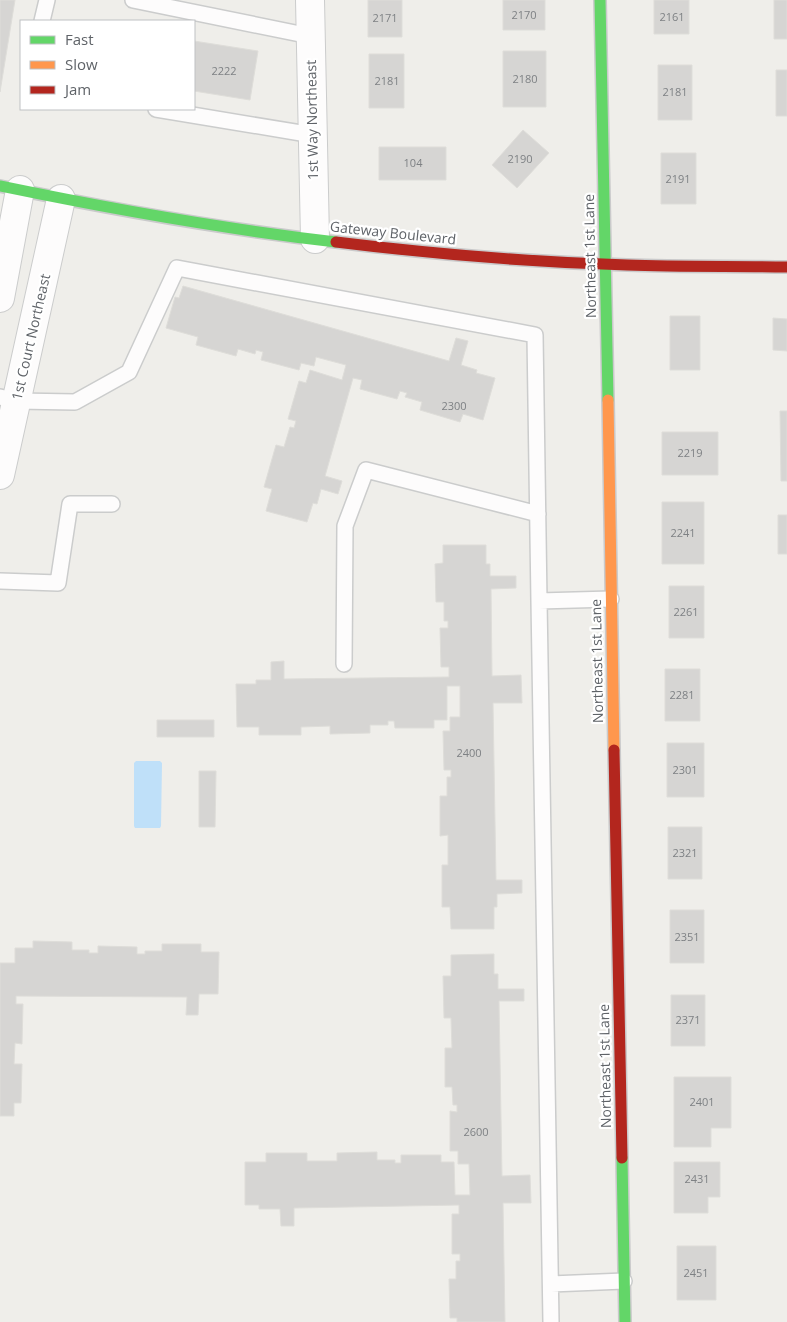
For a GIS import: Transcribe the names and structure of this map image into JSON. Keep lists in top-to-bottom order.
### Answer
{
  "streets": {
    "street": [
      "1st Way Northeast",
      "Gateway Boulevard",
      "Northeast 1st Lane",
      "1st Court Northeast"
    ]
  },
  "crossings": [
    ["1st Way Northeast", "Gateway Boulevard"],
    ["Gateway Boulevard", "Northeast 1st Lane"],
    ["Gateway Boulevard", "1st Court Northeast"]
  ],
  "house_numbers": [
    "2170",
    "2161",
    "2171",
    "2222",
    "2180",
    "2181",
    "2181",
    "2190",
    "104",
    "2191",
    "2300",
    "2219",
    "2241",
    "2261",
    "2281",
    "2400",
    "2301",
    "2321",
    "2351",
    "2371",
    "2401",
    "2600",
    "2431",
    "2451"
  ],
  "legend": ["Fast", "Slow", "Jam"]
}
